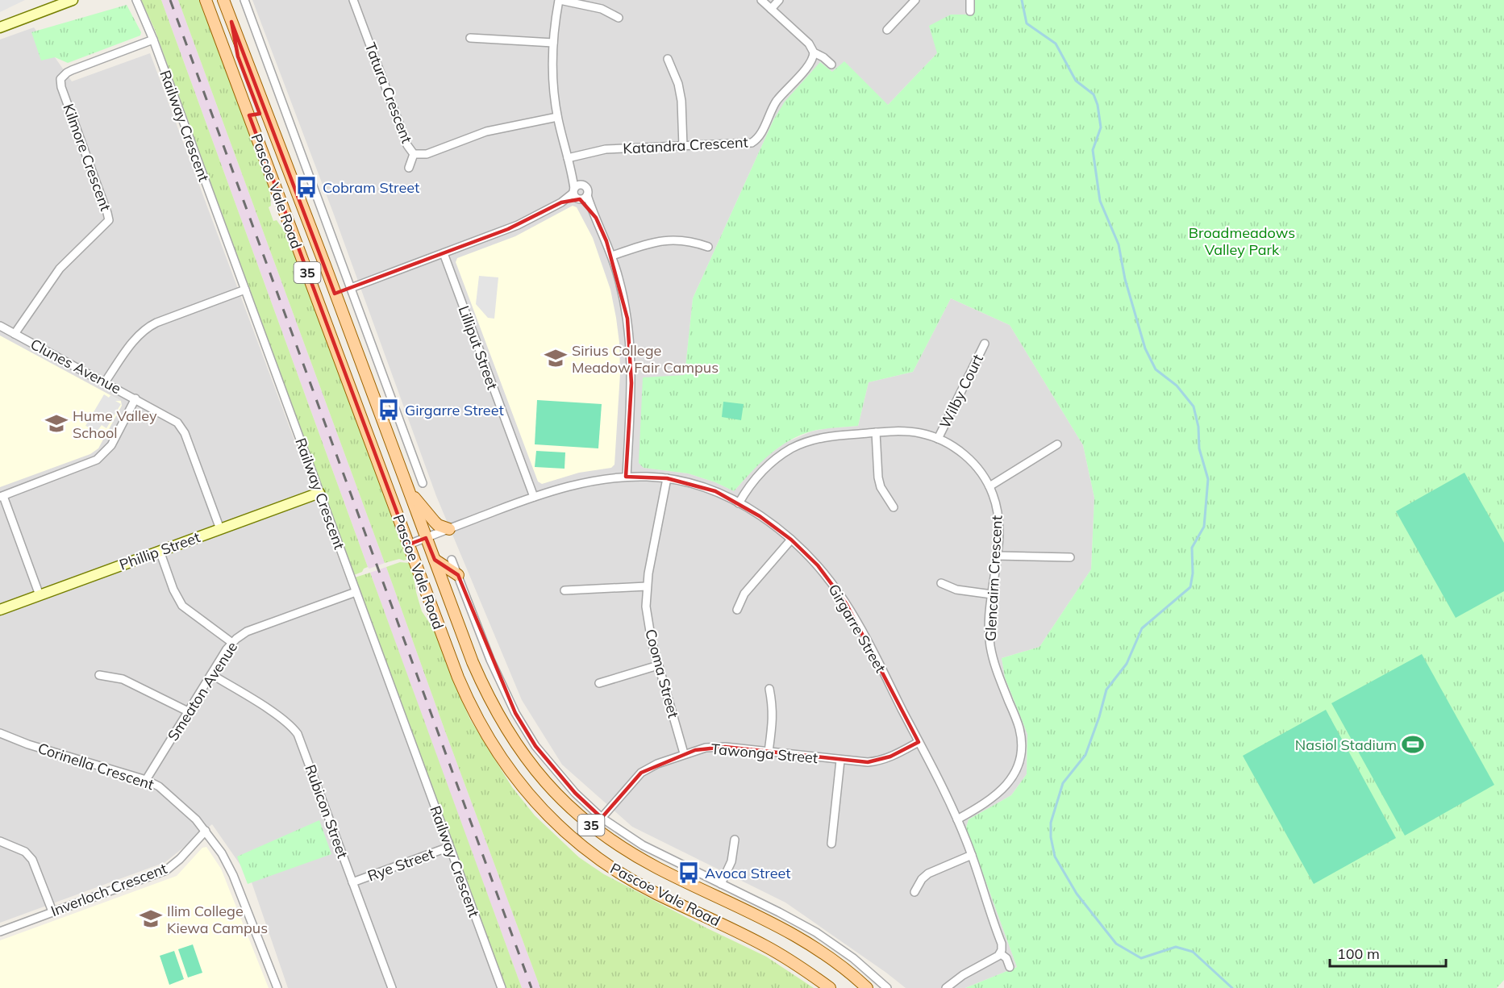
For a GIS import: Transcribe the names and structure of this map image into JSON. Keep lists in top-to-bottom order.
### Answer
{
  "streets": {
    "main road": ["Pascoe Vale Road", "35"],
    "street": [
      "Tatura Crescent",
      "Railway Crescent",
      "Katandra Crescent",
      "Kilmore Crescent",
      "Lilliput Street",
      "Clunes Avenue",
      "Wilby Court",
      "Phillip Street",
      "Glencairn Crescent",
      "Girgarre Street",
      "Cooma Street",
      "Smeaton Avenue",
      "Tawonga Street",
      "Corinella Crescent",
      "Rubicon Street",
      "Rye Street",
      "Inverloch Crescent"
    ]
  },
  "crossings": [
    ["Railway Crescent", "Kilmore Crescent"],
    ["Railway Crescent", "Phillip Street"],
    ["Railway Crescent", "Smeaton Avenue"],
    ["Railway Crescent", "Rye Street"],
    ["Kilmore Crescent", "Clunes Avenue"],
    ["Pascoe Vale Road", "Girgarre Street"],
    ["Lilliput Street", "Girgarre Street"],
    ["Clunes Avenue", "Phillip Street"],
    ["Wilby Court", "Glencairn Crescent"],
    ["Glencairn Crescent", "Girgarre Street"],
    ["Girgarre Street", "Cooma Street"],
    ["Girgarre Street", "Tawonga Street"],
    ["Cooma Street", "Tawonga Street"],
    ["Smeaton Avenue", "Corinella Crescent"],
    ["Smeaton Avenue", "Rubicon Street"],
    ["Corinella Crescent", "Inverloch Crescent"],
    ["Rubicon Street", "Rye Street"]
  ],
  "parks": ["Broadmeadows Valley Park"],
  "places": {
    "bus stop": ["Cobram Street", "Girgarre Street", "Avoca Street"],
    "school or university": ["Sirius College Meadow Fair Campus", "Hume Valley School", "Ilim College Kiewa Campus"],
    "sports": ["Nasiol Stadium"]
  },
  "scale_bar": "100 m"
}
